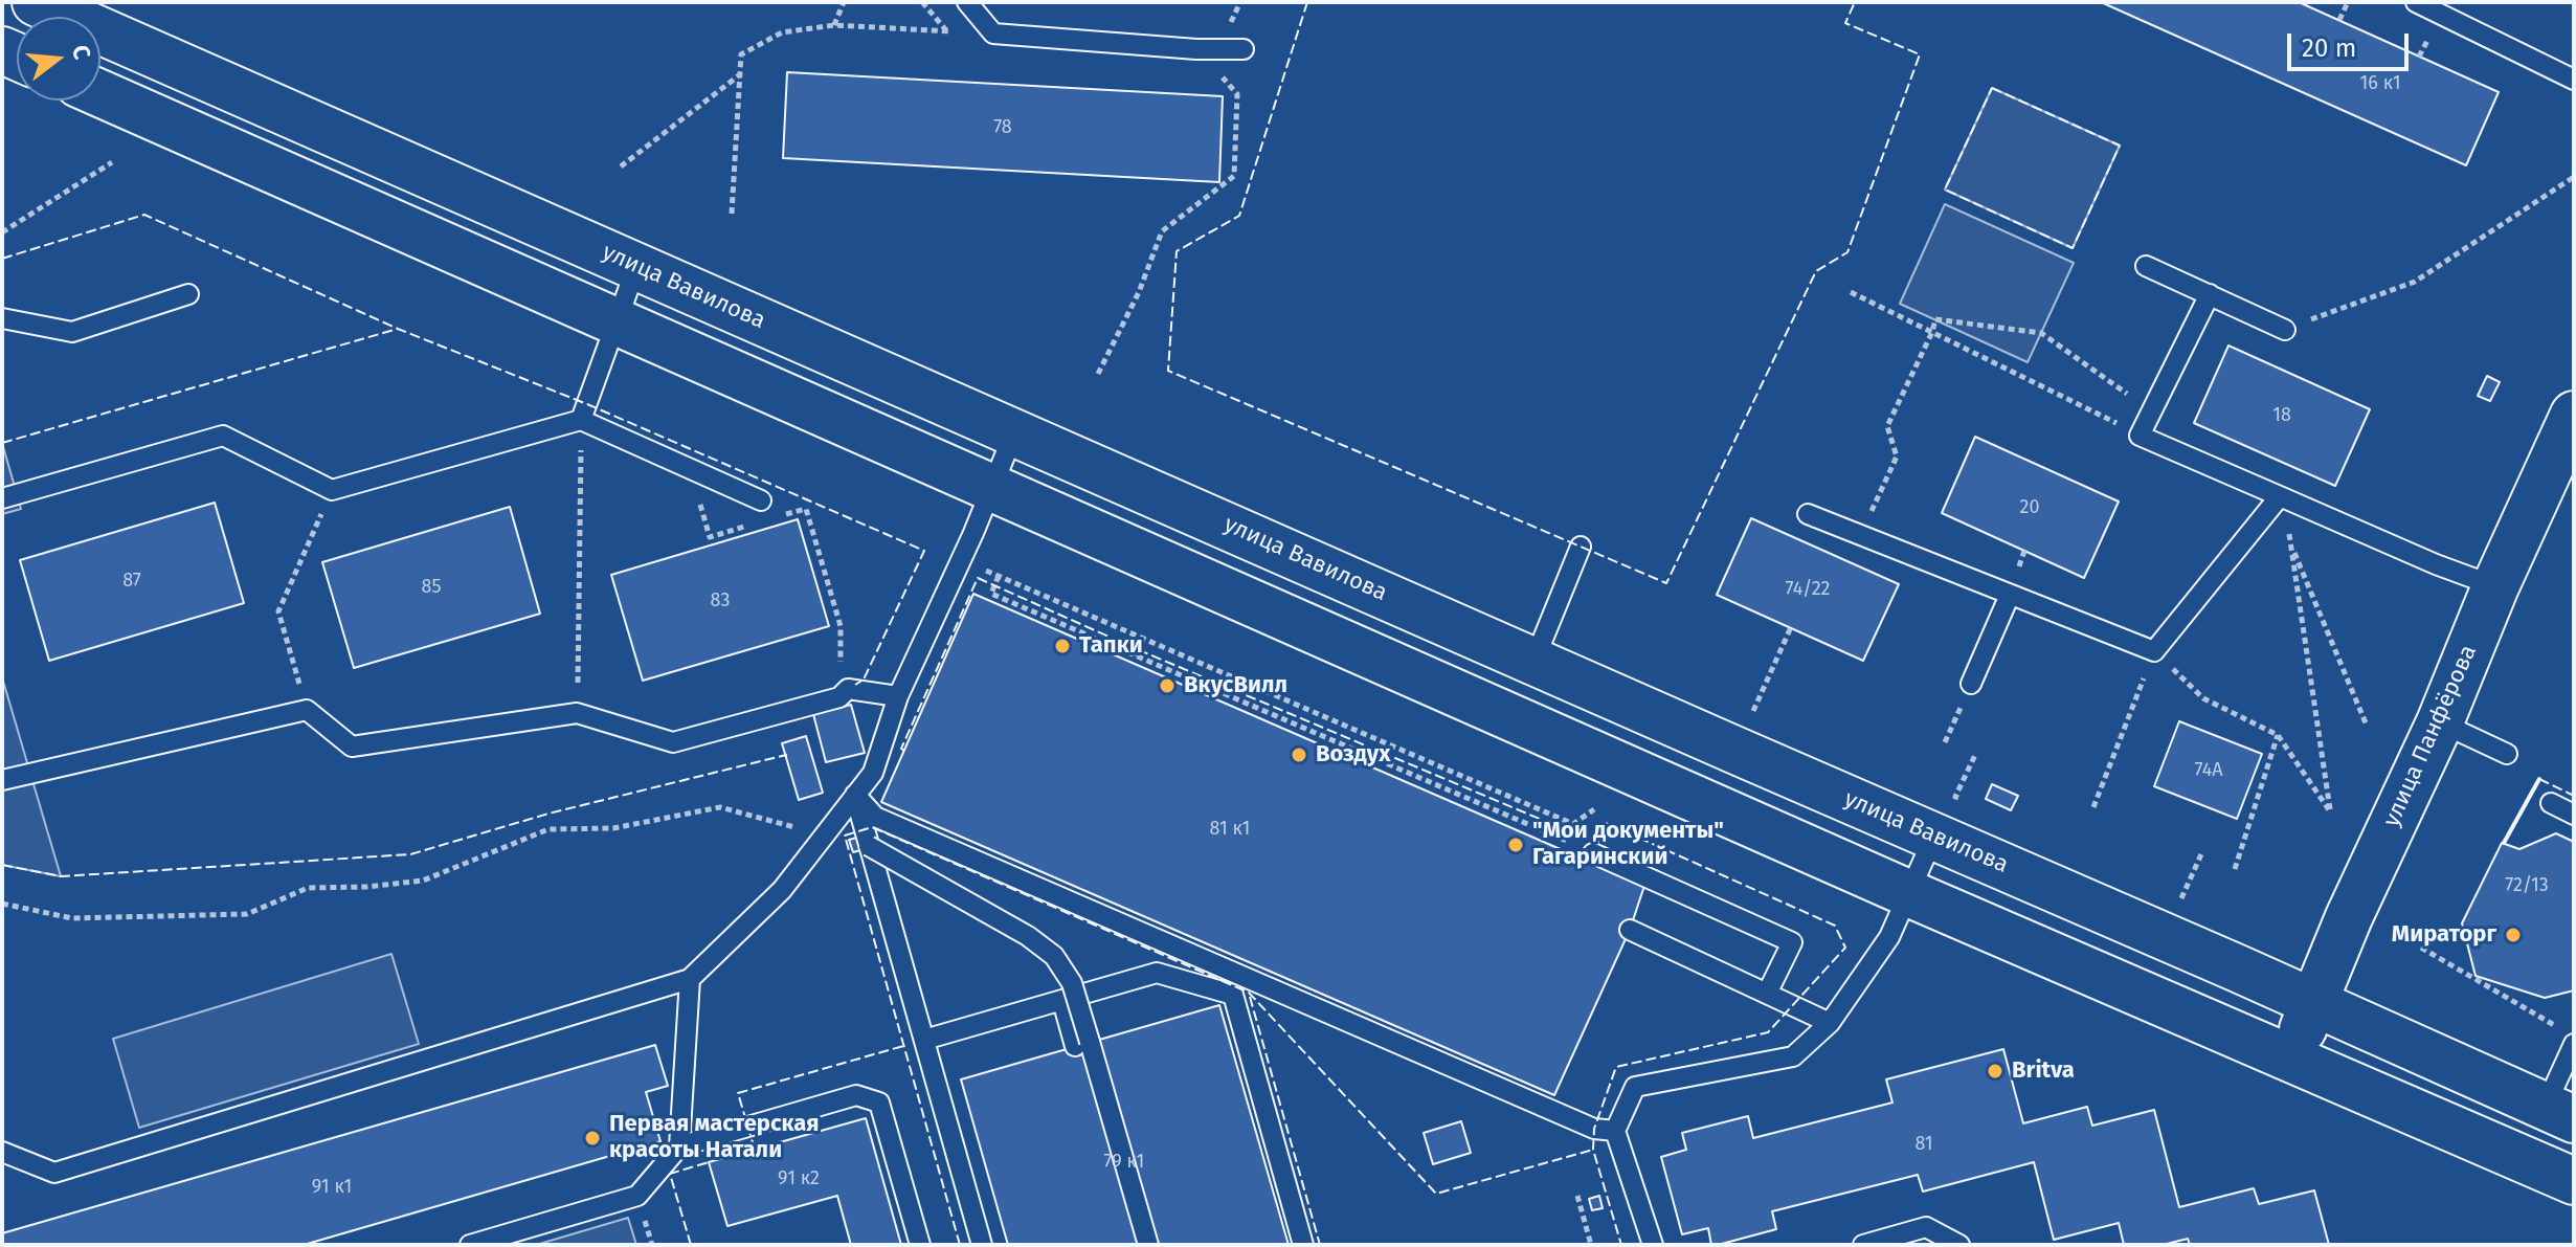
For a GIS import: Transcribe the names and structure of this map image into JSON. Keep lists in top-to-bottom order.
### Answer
{
  "streets": {
    "street": ["улица Вавилова", "улица Панфёрова"]
  },
  "crossings": [
    ["улица Вавилова", "улица Панфёрова"]
  ],
  "places": [
    "Тапки",
    "ВкусВилл",
    "Воздух",
    "\"Мои документы\" Гагаринский",
    "Мираторг",
    "Britva",
    "Первая мастерская красоты Натали"
  ],
  "house_numbers": [
    "16 к1",
    "78",
    "18",
    "20",
    "87",
    "85",
    "74/22",
    "83",
    "74А",
    "81 к1",
    "72/13",
    "81",
    "79 к1",
    "91 к2",
    "91 к1"
  ],
  "scale_bar": "20 m",
  "north": "right"
}
